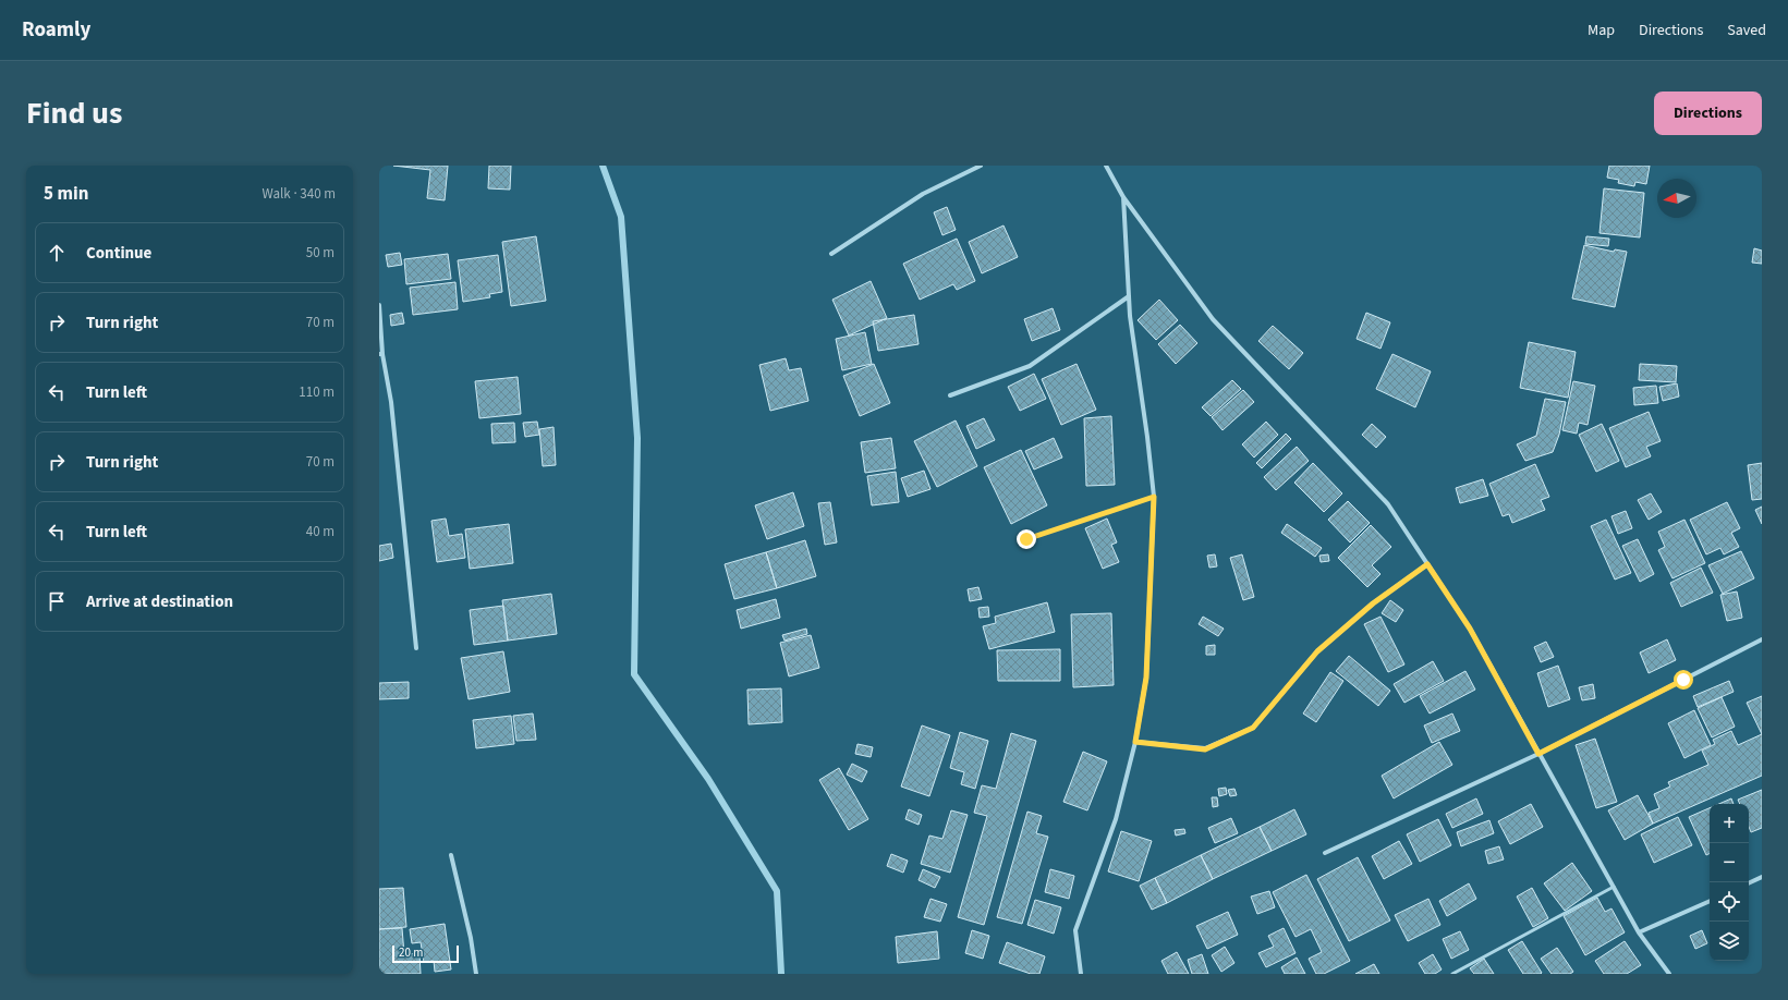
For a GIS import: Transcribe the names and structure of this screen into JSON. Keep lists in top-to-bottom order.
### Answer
{
  "scale_bar": "20 m",
  "north": "left",
  "page": {
    "header": "Roamly",
    "nav": ["Map", "Directions", "Saved"],
    "title": "Find us",
    "buttons": "Directions",
    "heading": ["5 min", "Walk · 340 m"],
    "list": [
      ["Continue", "50 m"],
      ["Turn right", "70 m"],
      ["Turn left", "110 m"],
      ["Turn right", "70 m"],
      ["Turn left", "40 m"],
      "Arrive at destination"
    ],
    "map_buttons": ["+", "−"],
    "scale": "20 m"
  }
}
